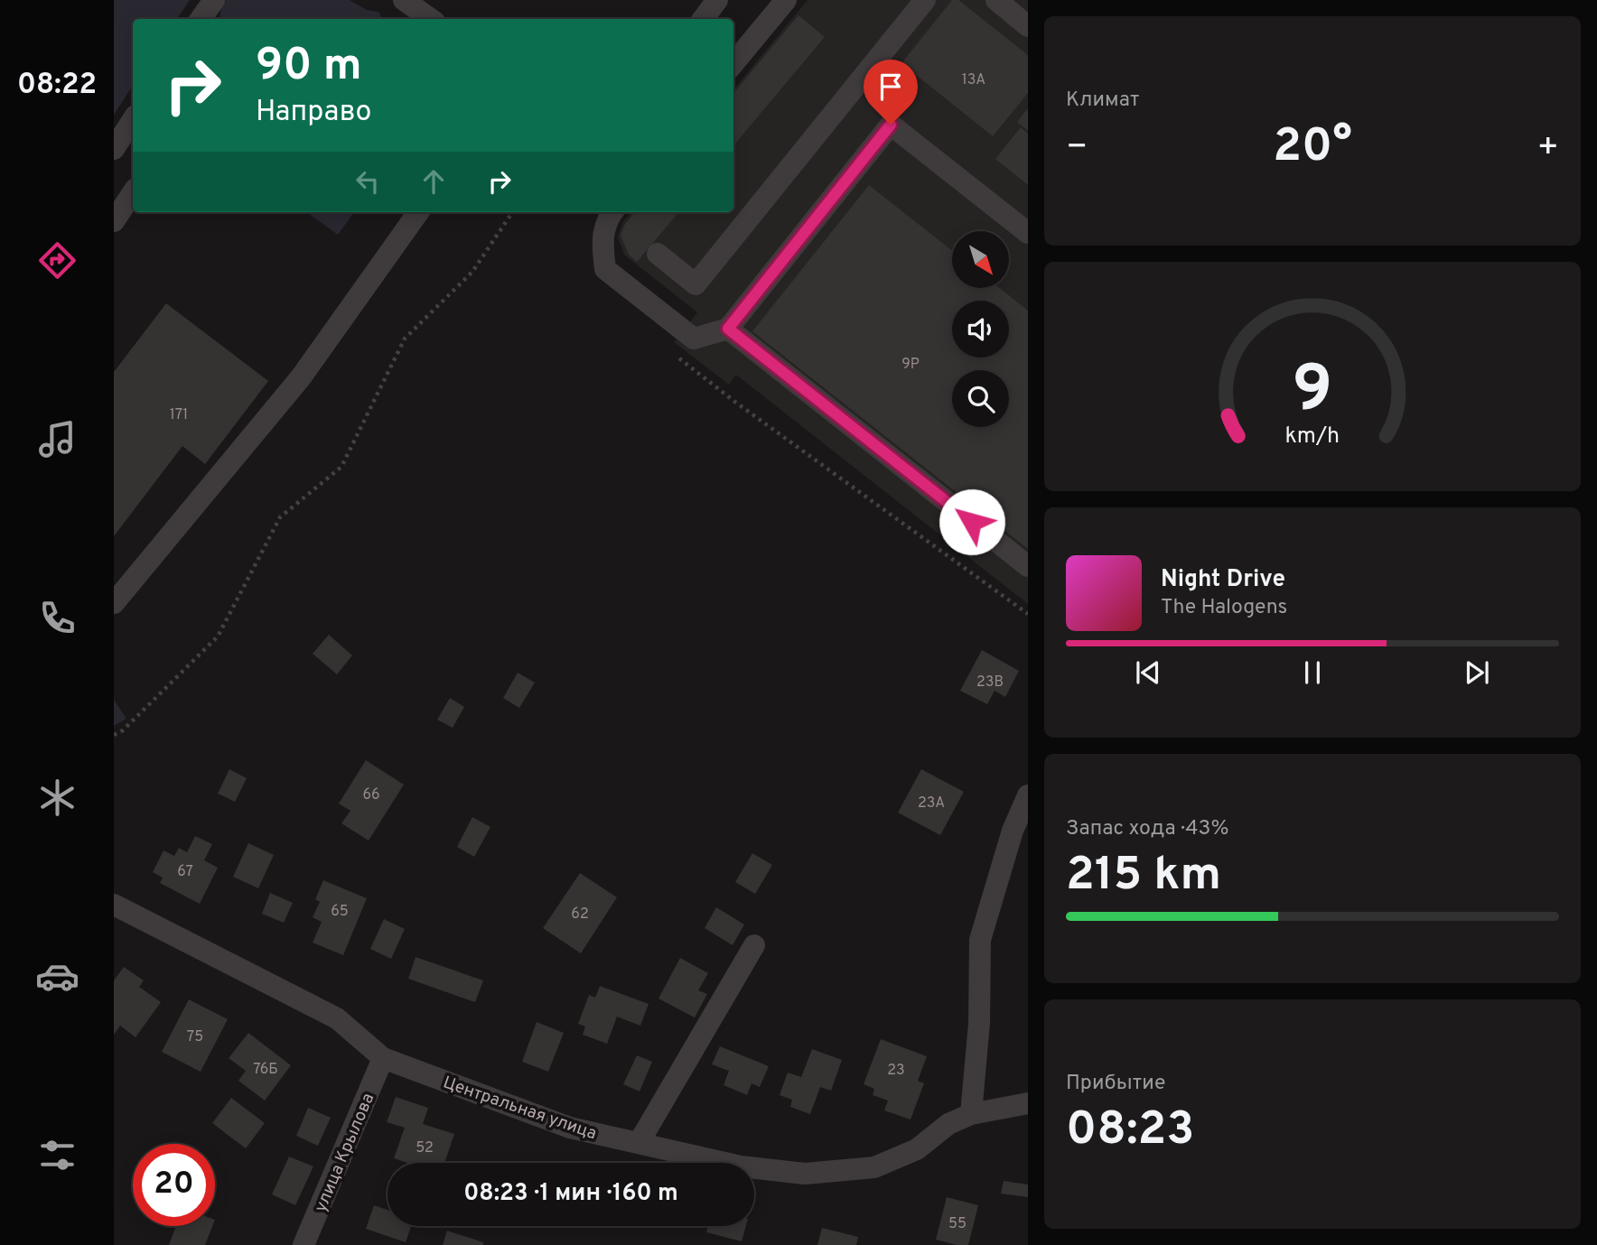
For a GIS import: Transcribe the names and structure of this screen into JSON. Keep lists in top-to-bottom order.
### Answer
{
  "streets": {
    "street": ["Центральная улица", "улица Крылова"]
  },
  "crossings": [
    ["Центральная улица", "улица Крылова"]
  ],
  "house_numbers": [
    "13А",
    "9Р",
    "171",
    "23В",
    "66",
    "23А",
    "67",
    "65",
    "62",
    "75",
    "76Б",
    "23",
    "52",
    "55"
  ],
  "north": "bottom right",
  "page": {
    "tabs": "08:22",
    "tile": [
      "Климат",
      ["Запас хода · 43%", "215 km"],
      ["Прибытие", "08:23"]
    ],
    "turn": ["90 m", "Направо"],
    "heat": ["−", "20°", "+"],
    "song": ["Night Drive", "The Halogens"],
    "limit": "20",
    "trip": "08:23 · 1 мин · 160 m",
    "gauge": ["9", "km/h"]
  }
}
